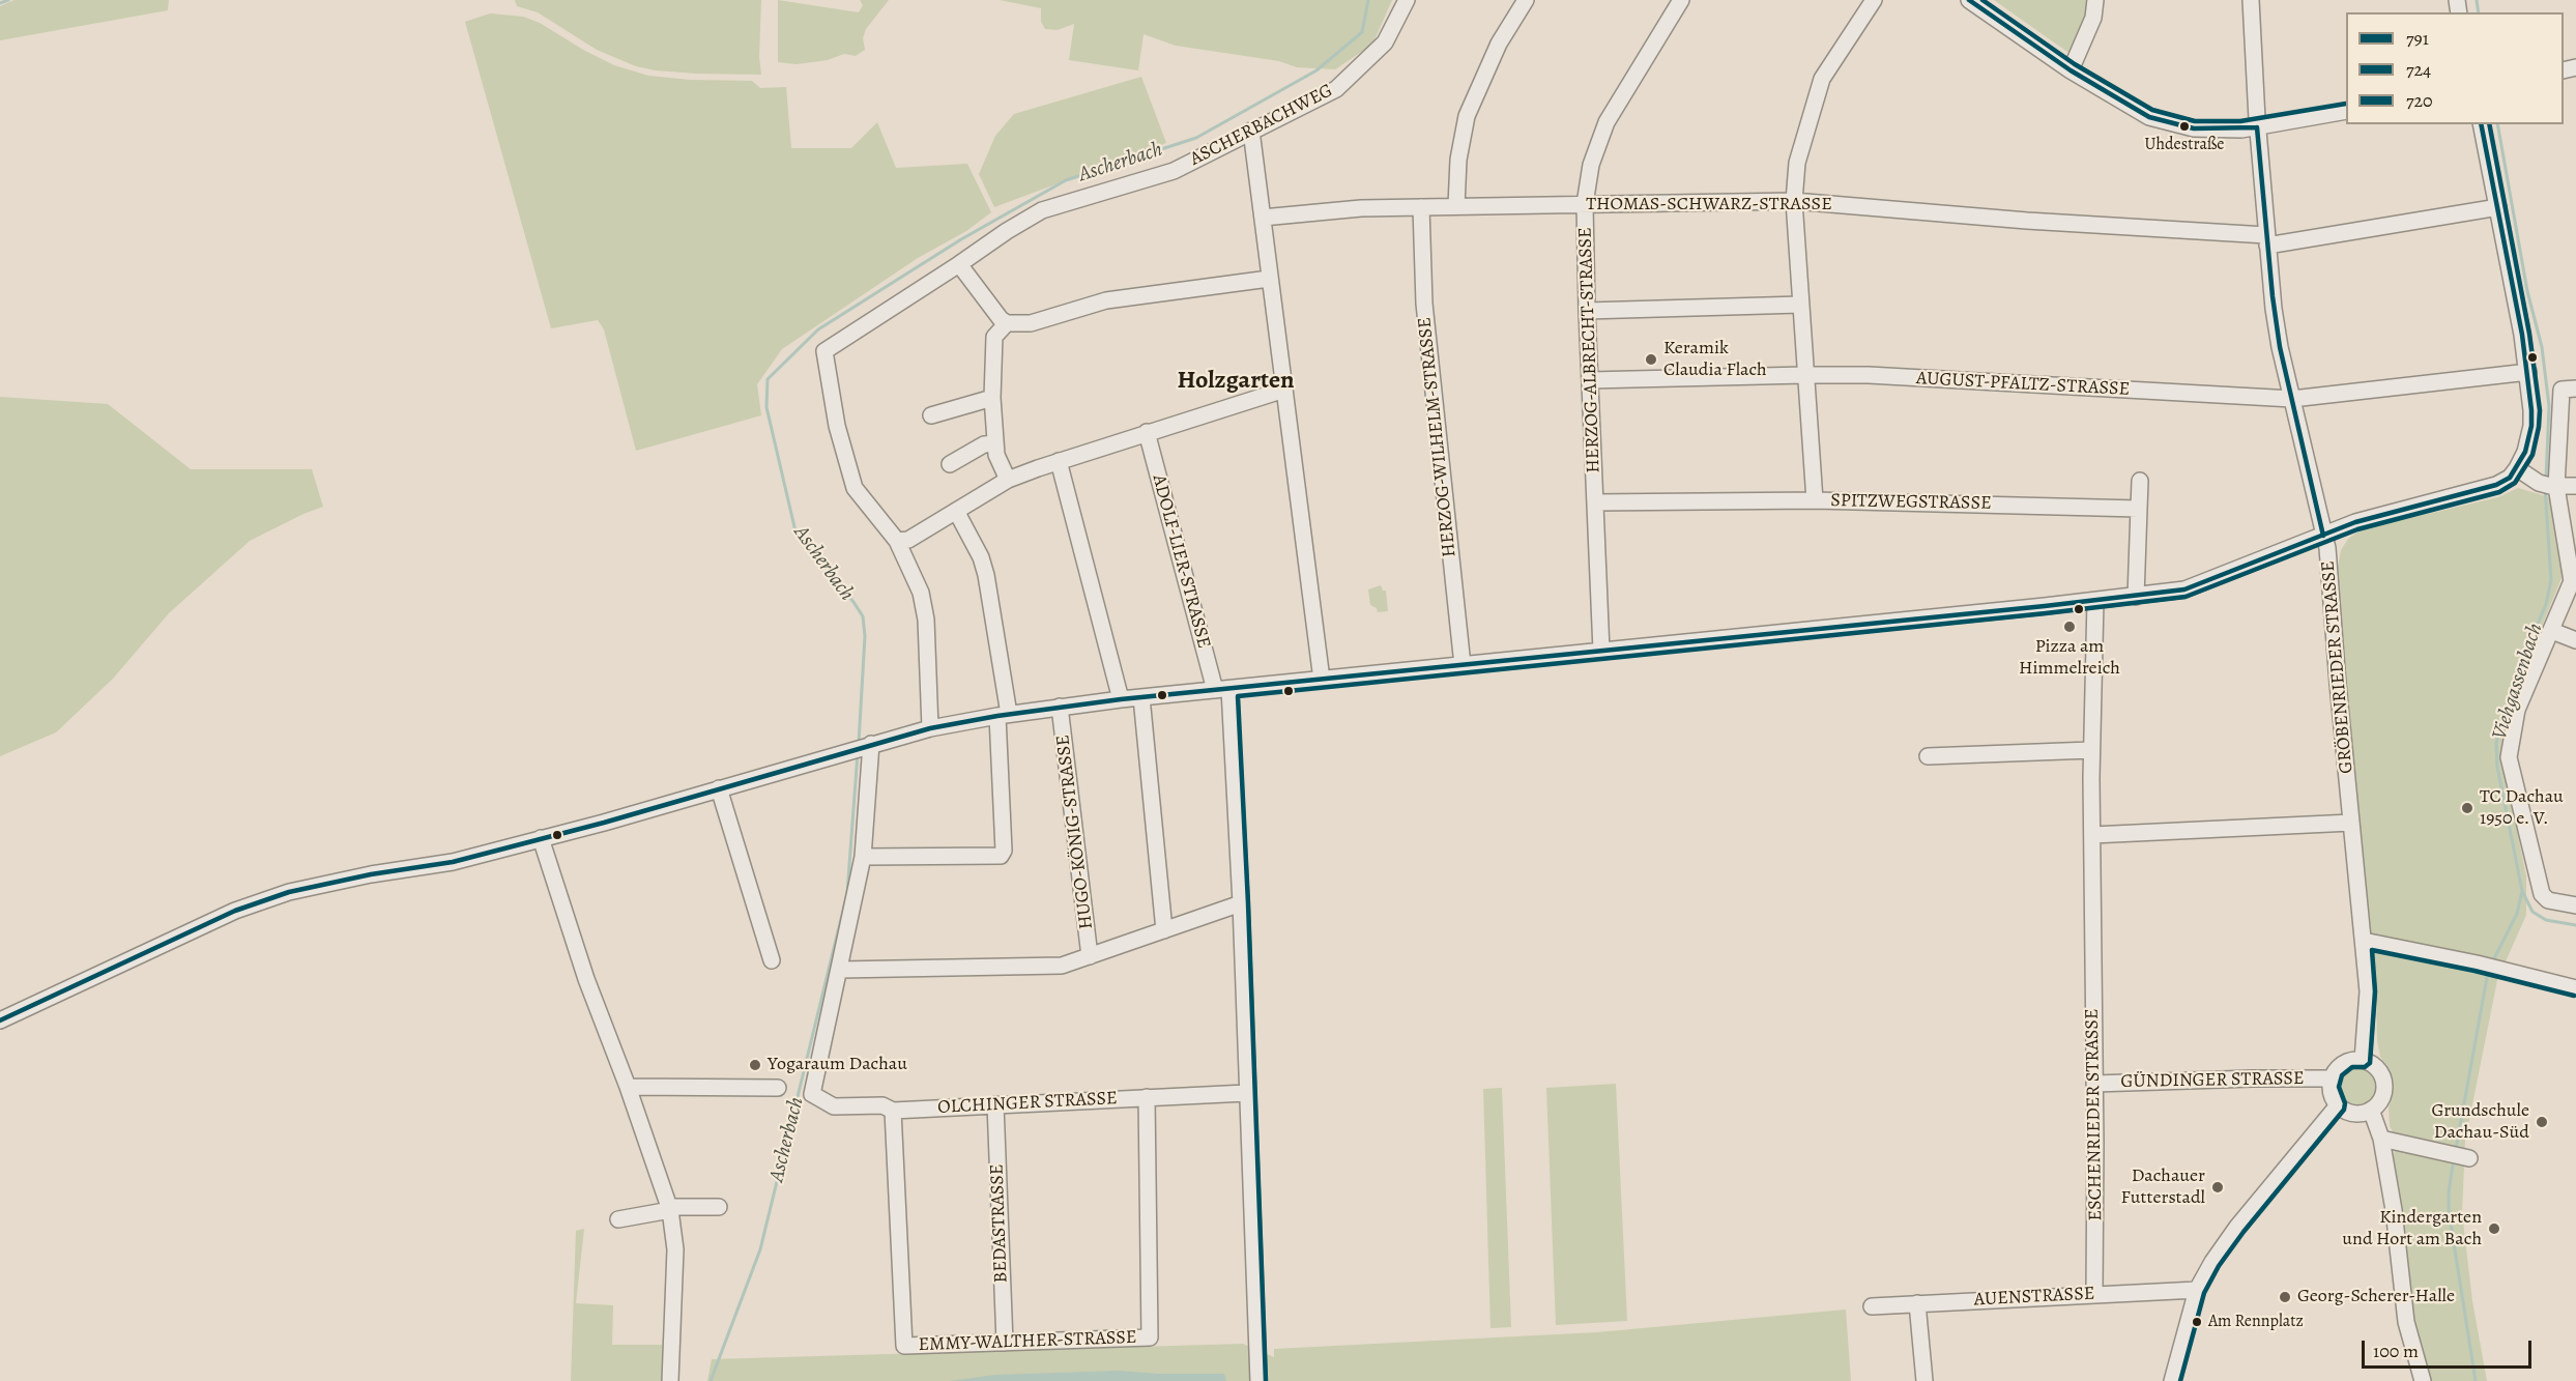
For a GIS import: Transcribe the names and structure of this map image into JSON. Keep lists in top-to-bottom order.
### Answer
{
  "streets": {
    "street": [
      "ASCHERBACHWEG",
      "THOMAS-SCHWARZ-STRASSE",
      "HERZOG-ALBRECHT-STRASSE",
      "AUGUST-PFALTZ-STRASSE",
      "HERZOG-WILHELM-STRASSE",
      "SPITZWEGSTRASSE",
      "ADOLF-LIER-STRASSE",
      "GRÖBENRIEDER STRASSE",
      "HUGO-KÖNIG-STRASSE",
      "GÜNDINGER STRASSE",
      "OLCHINGER STRASSE",
      "ESCHENRIEDER STRASSE",
      "BEDASTRASSE",
      "AUENSTRASSE",
      "EMMY-WALTHER-STRASSE"
    ]
  },
  "crossings": [
    ["THOMAS-SCHWARZ-STRASSE", "HERZOG-ALBRECHT-STRASSE"],
    ["THOMAS-SCHWARZ-STRASSE", "HERZOG-WILHELM-STRASSE"],
    ["HERZOG-ALBRECHT-STRASSE", "AUGUST-PFALTZ-STRASSE"],
    ["HERZOG-ALBRECHT-STRASSE", "SPITZWEGSTRASSE"],
    ["ADOLF-LIER-STRASSE", "OLCHINGER STRASSE"],
    ["GRÖBENRIEDER STRASSE", "GÜNDINGER STRASSE"],
    ["GÜNDINGER STRASSE", "ESCHENRIEDER STRASSE"],
    ["OLCHINGER STRASSE", "BEDASTRASSE"],
    ["OLCHINGER STRASSE", "EMMY-WALTHER-STRASSE"],
    ["ESCHENRIEDER STRASSE", "AUENSTRASSE"],
    ["BEDASTRASSE", "EMMY-WALTHER-STRASSE"]
  ],
  "districts": ["Holzgarten"],
  "water": ["Ascherbach", "Viehgassenbach"],
  "places": [
    "Uhdestraße",
    "Keramik Claudia Flach",
    "Pizza am Himmelreich",
    "TC Dachau 1950 e. V.",
    "Yogaraum Dachau",
    "Grundschule Dachau-Süd",
    "Dachauer Futterstadl",
    "Kindergarten und Hort am Bach",
    "Georg-Scherer-Halle",
    "Am Rennplatz"
  ],
  "lines": ["transit line 791", "transit line 720", "transit line 724"],
  "legend": ["791", "724", "720"],
  "scale_bar": "100 m"
}
